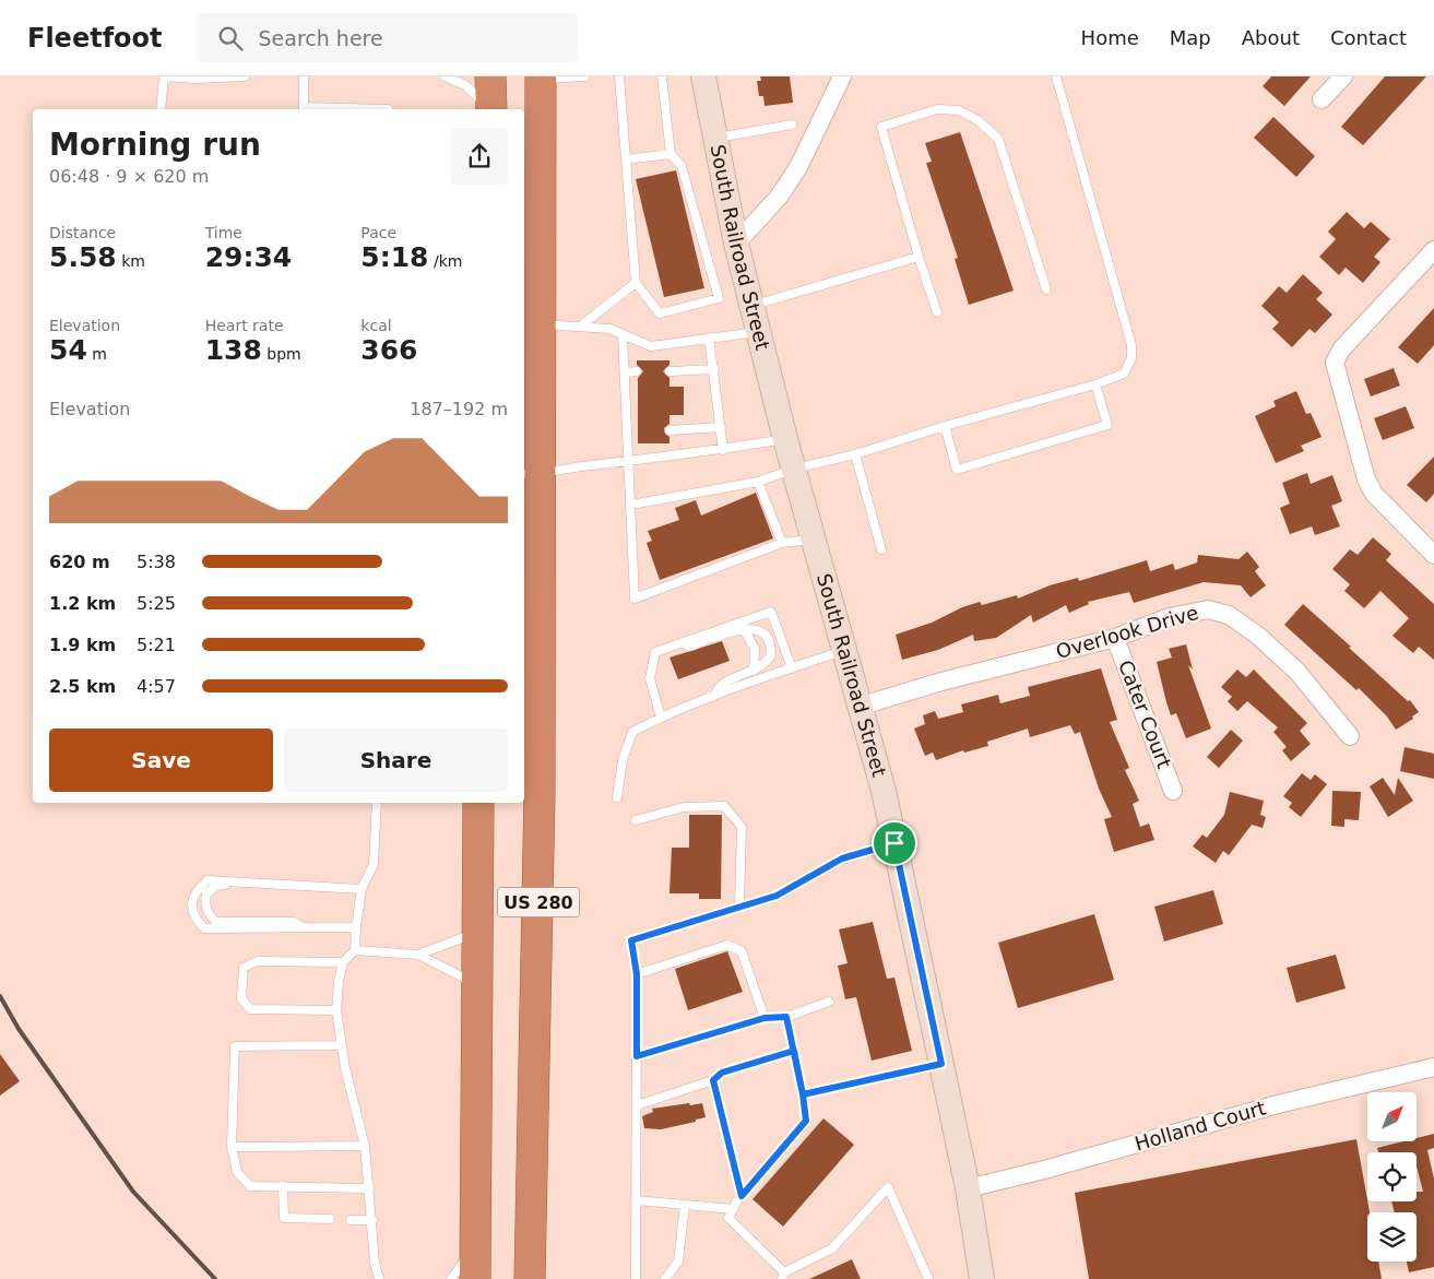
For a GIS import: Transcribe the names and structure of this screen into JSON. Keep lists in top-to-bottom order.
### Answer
{
  "streets": {
    "highway": ["US 280"],
    "street": [
      "South Railroad Street",
      "Overlook Drive",
      "Cater Court",
      "Holland Court"
    ]
  },
  "crossings": [
    ["South Railroad Street", "Overlook Drive"],
    ["South Railroad Street", "Holland Court"],
    ["Overlook Drive", "Cater Court"]
  ],
  "north": "top right",
  "page": {
    "header": "Fleetfoot",
    "search": "Search here",
    "nav": [
      "Home",
      "Map",
      "About",
      "Contact"
    ],
    "heading": ["Morning run", "06:48 · 9 × 620 m"],
    "stats": [
      ["Distance", "5.58 km"],
      ["Time", "29:34"],
      ["Pace", "5:18 /km"],
      ["Elevation", "54 m"],
      ["Heart rate", "138 bpm"],
      ["kcal", "366"]
    ],
    "chart": ["Elevation", "187–192 m"],
    "list": [
      {
        "name": "620 m",
        "note": "5:38"
      },
      {
        "name": "1.2 km",
        "note": "5:25"
      },
      {
        "name": "1.9 km",
        "note": "5:21"
      },
      {
        "name": "2.5 km",
        "note": "4:57"
      }
    ],
    "buttons": ["Save", "Share"]
  }
}
